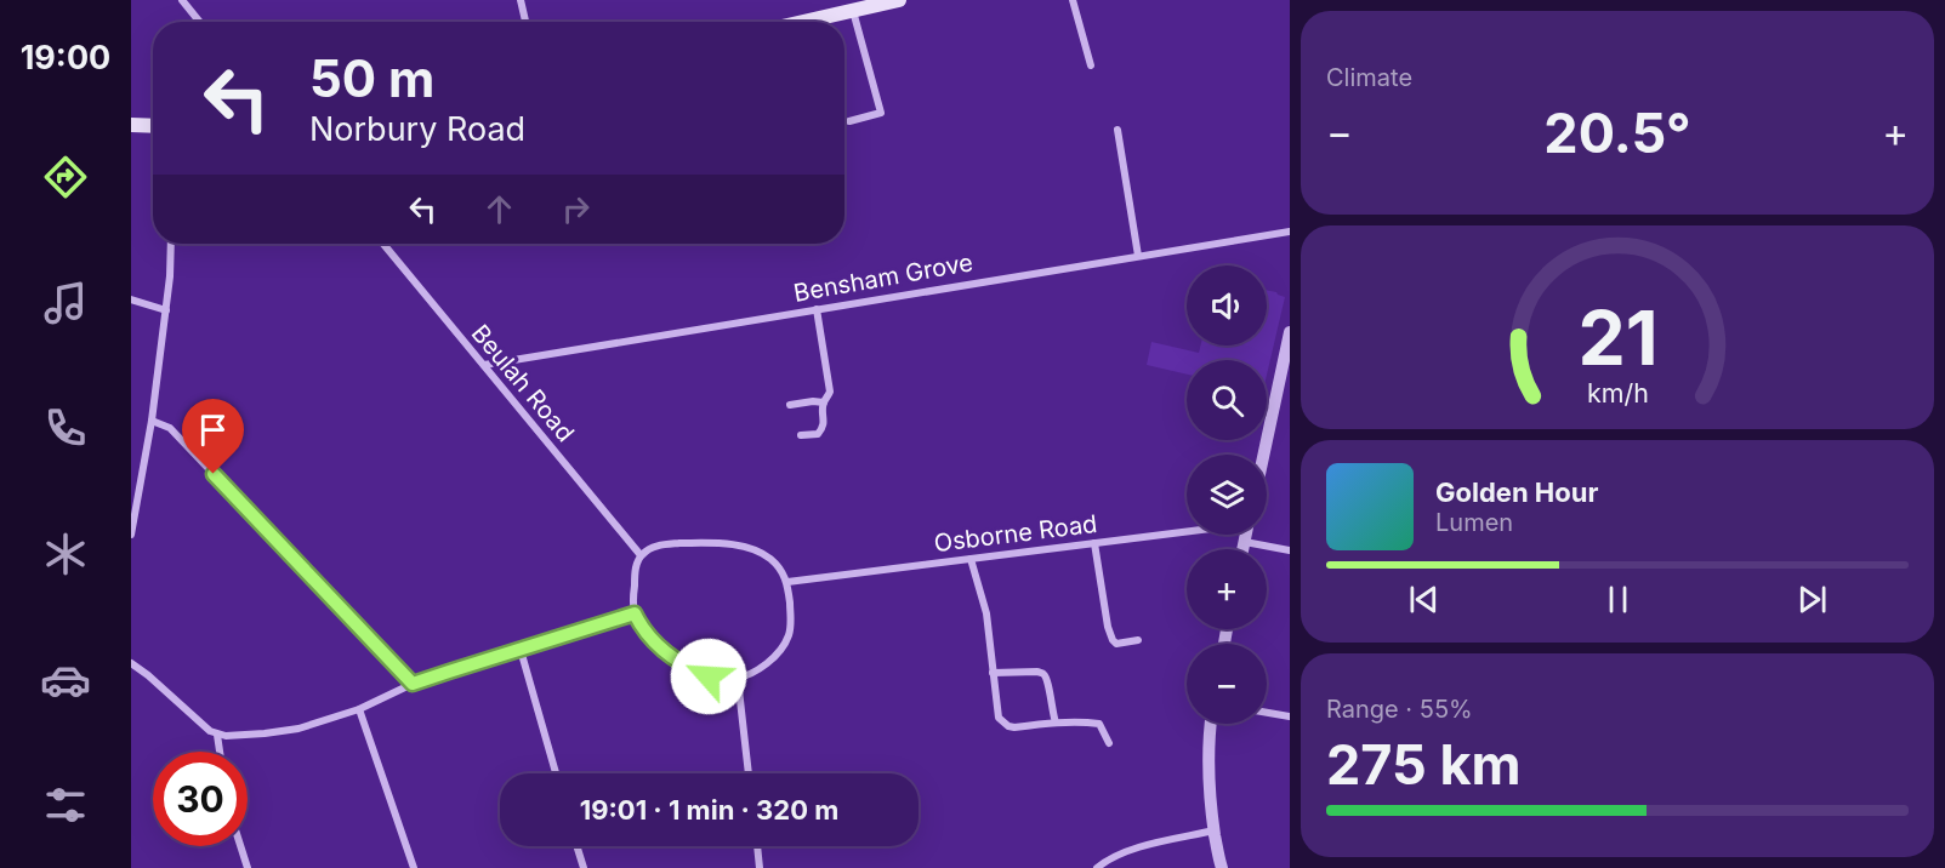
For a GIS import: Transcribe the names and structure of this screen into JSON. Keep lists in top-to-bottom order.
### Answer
{
  "streets": {
    "street": ["Bensham Grove", "Beulah Road", "Osborne Road"]
  },
  "crossings": [
    ["Bensham Grove", "Beulah Road"],
    ["Beulah Road", "Osborne Road"]
  ],
  "page": {
    "tabs": "19:00",
    "tile": [
      "Climate",
      ["Range · 55%", "275 km"]
    ],
    "turn": ["50 m", "Norbury Road"],
    "heat": ["−", "20.5°", "+"],
    "map_buttons": ["+", "−"],
    "song": ["Golden Hour", "Lumen"],
    "limit": "30",
    "trip": "19:01 · 1 min · 320 m",
    "gauge": ["21", "km/h"]
  }
}
